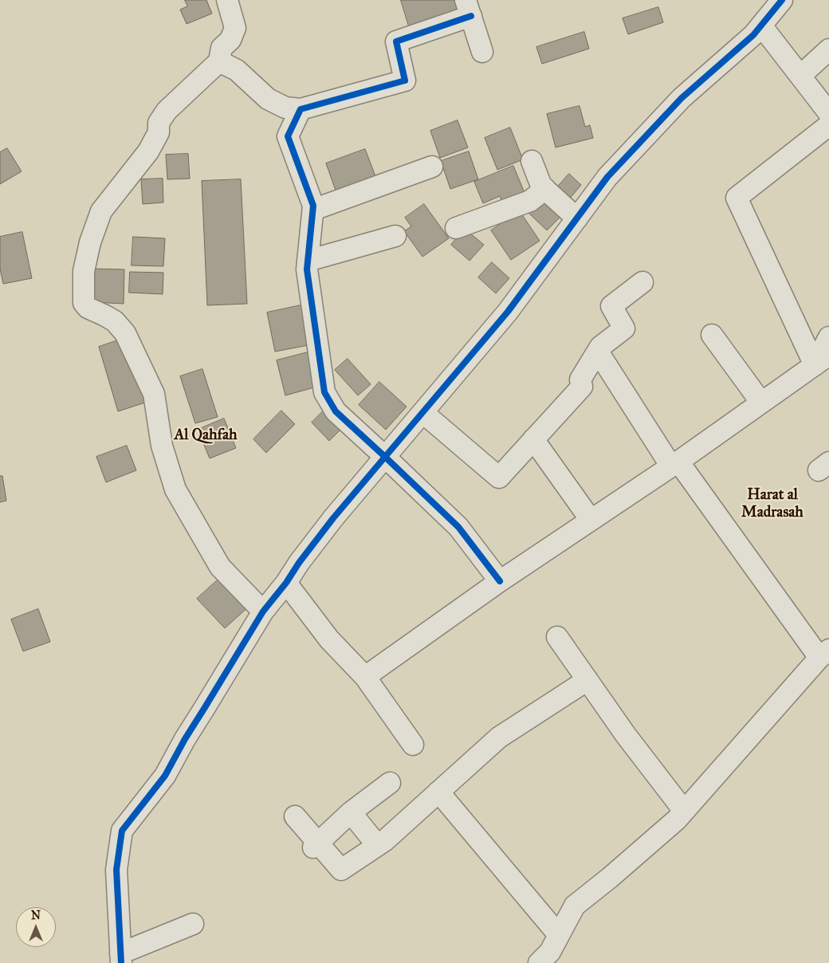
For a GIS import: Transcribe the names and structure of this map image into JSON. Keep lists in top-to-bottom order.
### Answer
{
  "districts": ["Al Qahfah", "Harat al Madrasah"],
  "north": "top"
}
